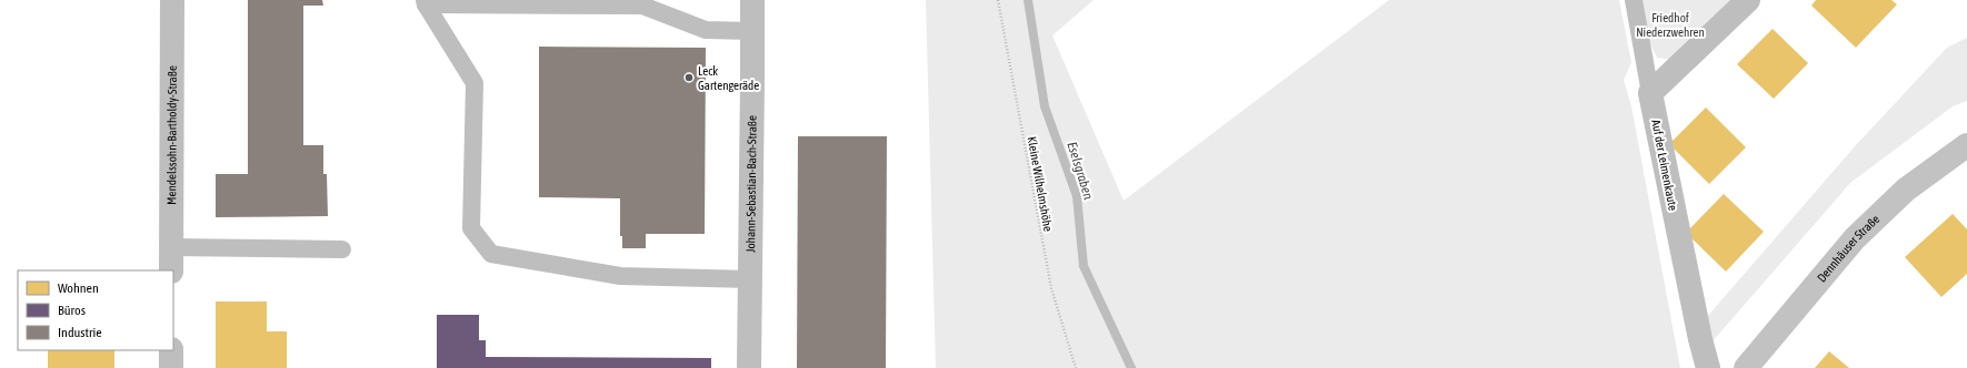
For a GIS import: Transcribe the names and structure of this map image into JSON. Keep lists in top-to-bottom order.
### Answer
{
  "streets": {
    "street": [
      "Mendelssohn-Bartholdy-Straße",
      "Auf der Leimenkaute",
      "Johann-Sebastian-Bach-Straße",
      "Dennhäuser Straße"
    ],
    "path": ["Kleine Wilhelmshöhe"]
  },
  "water": ["Eselsgraben"],
  "parks": ["Friedhof Niederzwehren"],
  "places": ["Leck Gartengeräde"],
  "legend": ["Wohnen", "Büros", "Industrie"]
}
